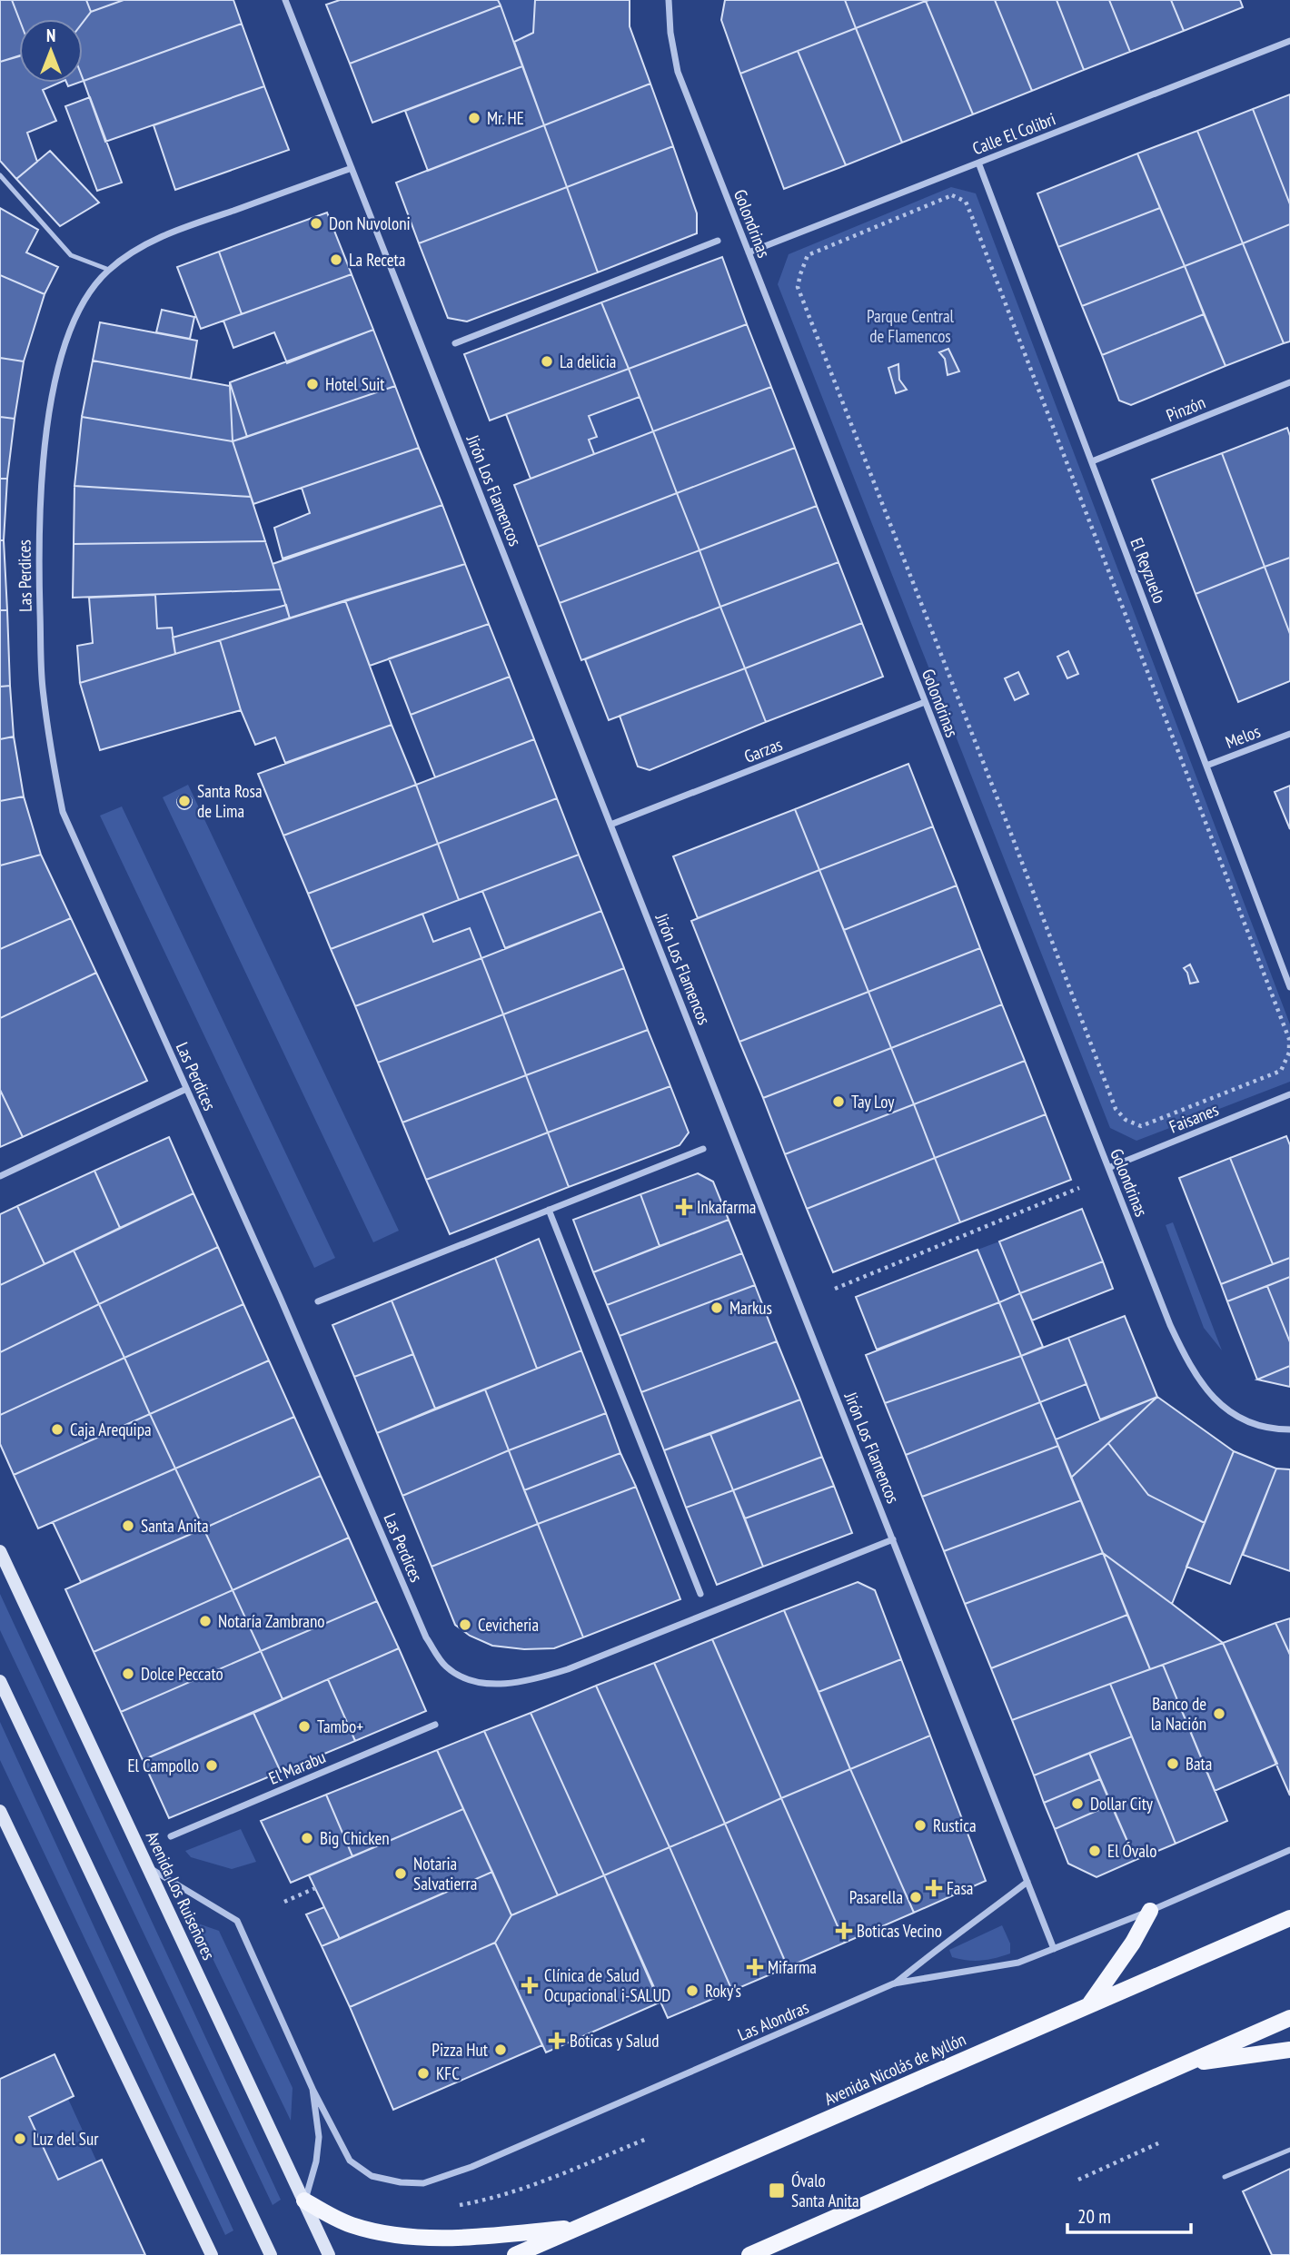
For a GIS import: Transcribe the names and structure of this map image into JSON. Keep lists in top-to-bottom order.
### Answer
{
  "streets": {
    "main road": ["Avenida Los Ruiseñores", "Avenida Nicolás de Ayllón"],
    "street": [
      "Calle El Colibri",
      "Golondrinas",
      "Pinzón",
      "Jirón Los Flamencos",
      "El Reyzuelo",
      "Las Perdices",
      "Melos",
      "Garzas",
      "Faisanes",
      "El Marabu",
      "Las Alondras"
    ]
  },
  "crossings": [
    ["Calle El Colibri", "Golondrinas"],
    ["Calle El Colibri", "El Reyzuelo"],
    ["Golondrinas", "Garzas"],
    ["Golondrinas", "Faisanes"],
    ["Pinzón", "El Reyzuelo"],
    ["Jirón Los Flamencos", "Las Perdices"],
    ["Jirón Los Flamencos", "Garzas"],
    ["Jirón Los Flamencos", "Las Alondras"],
    ["El Reyzuelo", "Melos"]
  ],
  "parks": ["Parque Central de Flamencos"],
  "places": {
    "other": [
      "Mr. HE",
      "Don Nuvoloni",
      "La Receta",
      "La delicia",
      "Hotel Suit",
      "Santa Rosa de Lima",
      "Tay Loy",
      "Markus",
      "Caja Arequipa",
      "Santa Anita",
      "Notaría Zambrano",
      "Cevicheria",
      "Dolce Peccato",
      "Banco de la Nación",
      "Tambo+",
      "Bata",
      "El Campollo",
      "Dollar City",
      "Rustica",
      "Big Chicken",
      "El Óvalo",
      "Notaria Salvatierra",
      "Pasarella",
      "Roky's",
      "Pizza Hut",
      "KFC",
      "Luz del Sur"
    ],
    "health": [
      "Inkafarma",
      "Fasa",
      "Boticas Vecino",
      "Mifarma",
      "Clínica de Salud Ocupacional i-SALUD",
      "Boticas y Salud"
    ],
    "transit": ["Óvalo Santa Anita"]
  },
  "scale_bar": "20 m",
  "north": "top"
}
